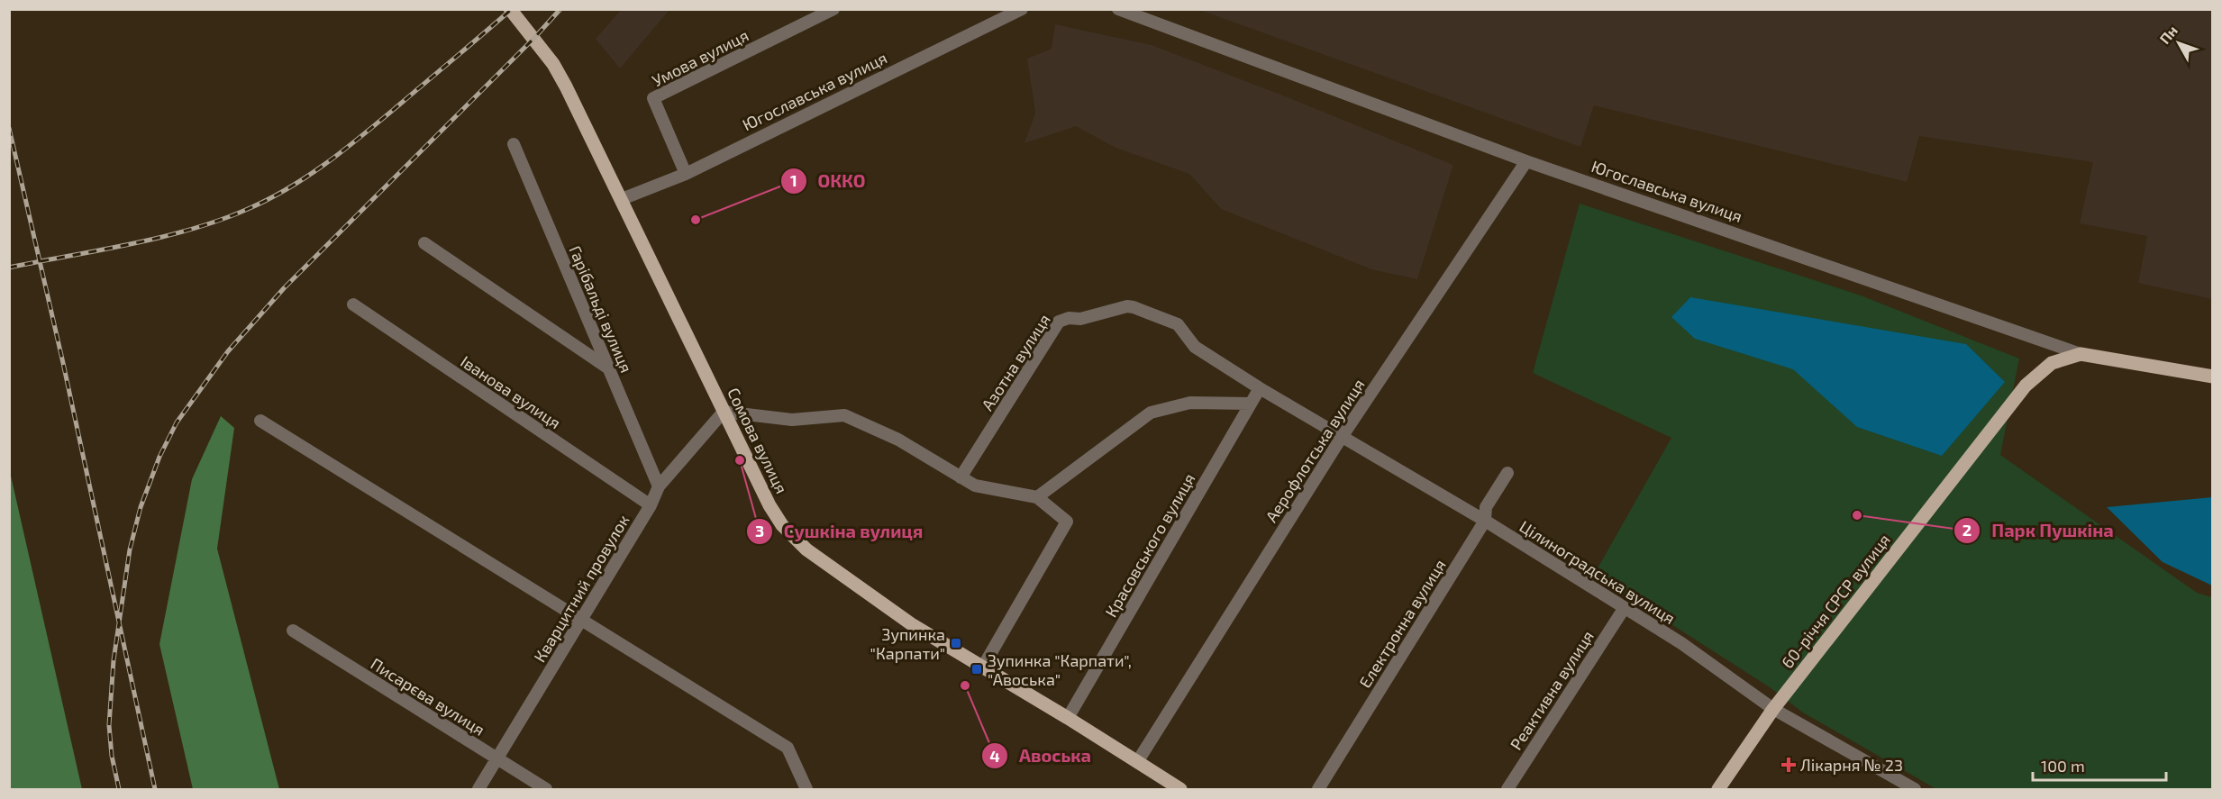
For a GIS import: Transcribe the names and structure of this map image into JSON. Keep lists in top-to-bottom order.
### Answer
{
  "streets": {
    "main road": ["Югославська вулиця", "Сомова вулиця", "60-річчя СРСР вулиця"],
    "street": [
      "Умова вулиця",
      "Гарібальді вулиця",
      "Азотна вулиця",
      "Іванова вулиця",
      "Аерофлотська вулиця",
      "Красовського вулиця",
      "Цілиноградська вулиця",
      "Кварцитний провулок",
      "Електронна вулиця",
      "Реактивна вулиця",
      "Писарєва вулиця"
    ]
  },
  "crossings": [
    ["Умова вулиця", "Югославська вулиця"],
    ["Югославська вулиця", "Сомова вулиця"],
    ["Югославська вулиця", "Аерофлотська вулиця"],
    ["Югославська вулиця", "60-річчя СРСР вулиця"],
    ["Гарібальді вулиця", "Кварцитний провулок"],
    ["Азотна вулиця", "Красовського вулиця"],
    ["Азотна вулиця", "Цілиноградська вулиця"],
    ["Іванова вулиця", "Кварцитний провулок"],
    ["Сомова вулиця", "Аерофлотська вулиця"],
    ["Сомова вулиця", "Красовського вулиця"],
    ["Сомова вулиця", "Кварцитний провулок"],
    ["Аерофлотська вулиця", "Цілиноградська вулиця"],
    ["Красовського вулиця", "Цілиноградська вулиця"],
    ["Цілиноградська вулиця", "60-річчя СРСР вулиця"],
    ["Цілиноградська вулиця", "Електронна вулиця"],
    ["Цілиноградська вулиця", "Реактивна вулиця"],
    ["Кварцитний провулок", "Писарєва вулиця"]
  ],
  "places": {
    "other": [
      "ОККО",
      "Сушкіна вулиця",
      "Парк Пушкіна",
      "Авоська"
    ],
    "transit": ["Зупинка \"Карпати\"", "Зупинка \"Карпати\", \"Авоська\""],
    "health": ["Лікарня № 23"]
  },
  "scale_bar": "100 m",
  "north": "top left"
}
